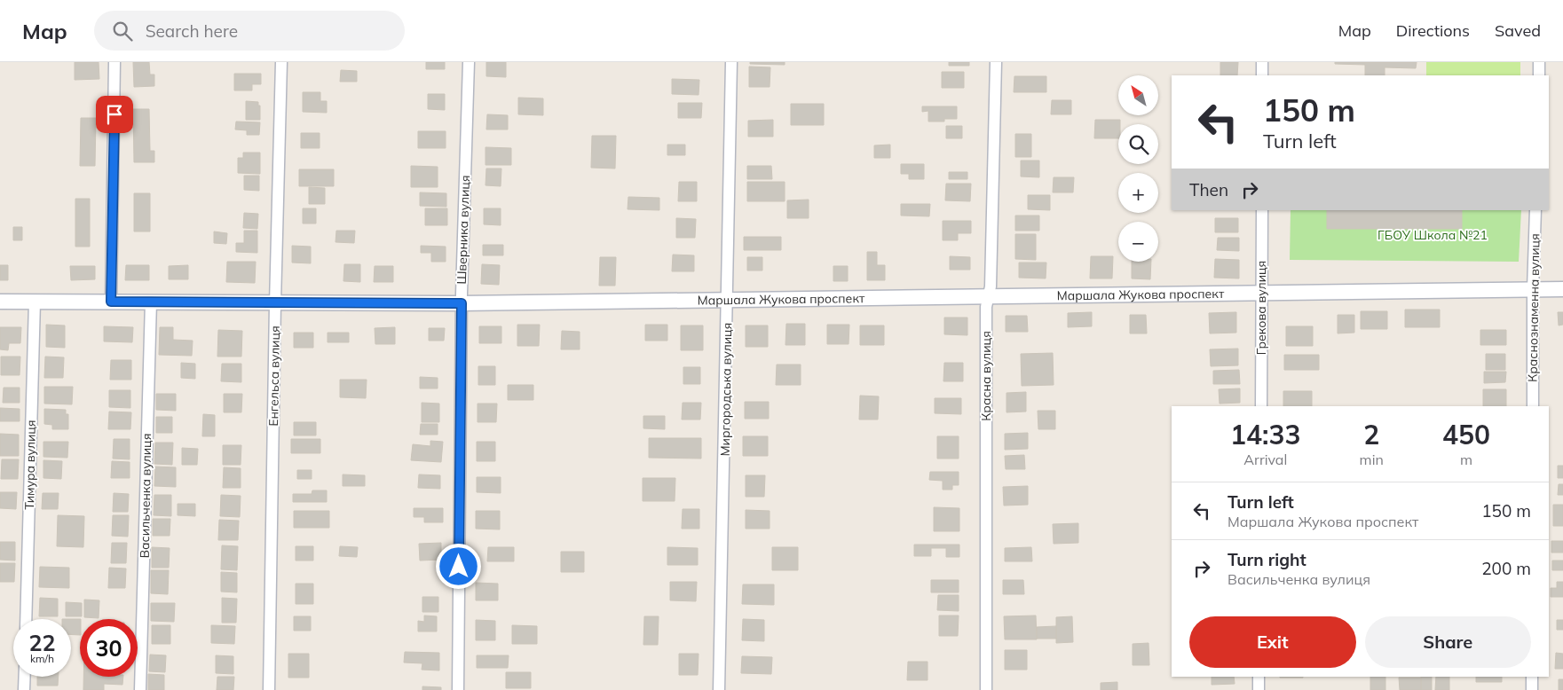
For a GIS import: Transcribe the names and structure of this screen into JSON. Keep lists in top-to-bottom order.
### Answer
{
  "streets": {
    "street": [
      "Шверника вулиця",
      "Маршала Жукова проспект",
      "Грекова вулиця",
      "Краснознаменна вулиця",
      "Енгельса вулиця",
      "Красна вулиця",
      "Миргородська вулиця",
      "Тимура вулиця",
      "Васильченка вулиця"
    ]
  },
  "crossings": [
    ["Шверника вулиця", "Маршала Жукова проспект"],
    ["Маршала Жукова проспект", "Грекова вулиця"],
    ["Маршала Жукова проспект", "Краснознаменна вулиця"],
    ["Маршала Жукова проспект", "Енгельса вулиця"],
    ["Маршала Жукова проспект", "Красна вулиця"],
    ["Маршала Жукова проспект", "Миргородська вулиця"],
    ["Маршала Жукова проспект", "Тимура вулиця"],
    ["Маршала Жукова проспект", "Васильченка вулиця"]
  ],
  "parks": ["ГБОУ Школа №21"],
  "north": "top left",
  "page": {
    "header": "Map",
    "search": "Search here",
    "nav": ["Map", "Directions", "Saved"],
    "map_buttons": ["+", "−"],
    "turn": ["150 m", "Turn left"],
    "then": "Then",
    "eta": [
      "14:33",
      "Arrival",
      "2",
      "min",
      "450",
      "m"
    ],
    "list": [
      {
        "name": "Turn left",
        "note": "Маршала Жукова проспект",
        "value": "150 m"
      },
      {
        "name": "Turn right",
        "note": "Васильченка вулиця",
        "value": "200 m"
      }
    ],
    "buttons": ["Exit", "Share"],
    "speed": "22 km/h",
    "limit": "30"
  }
}
